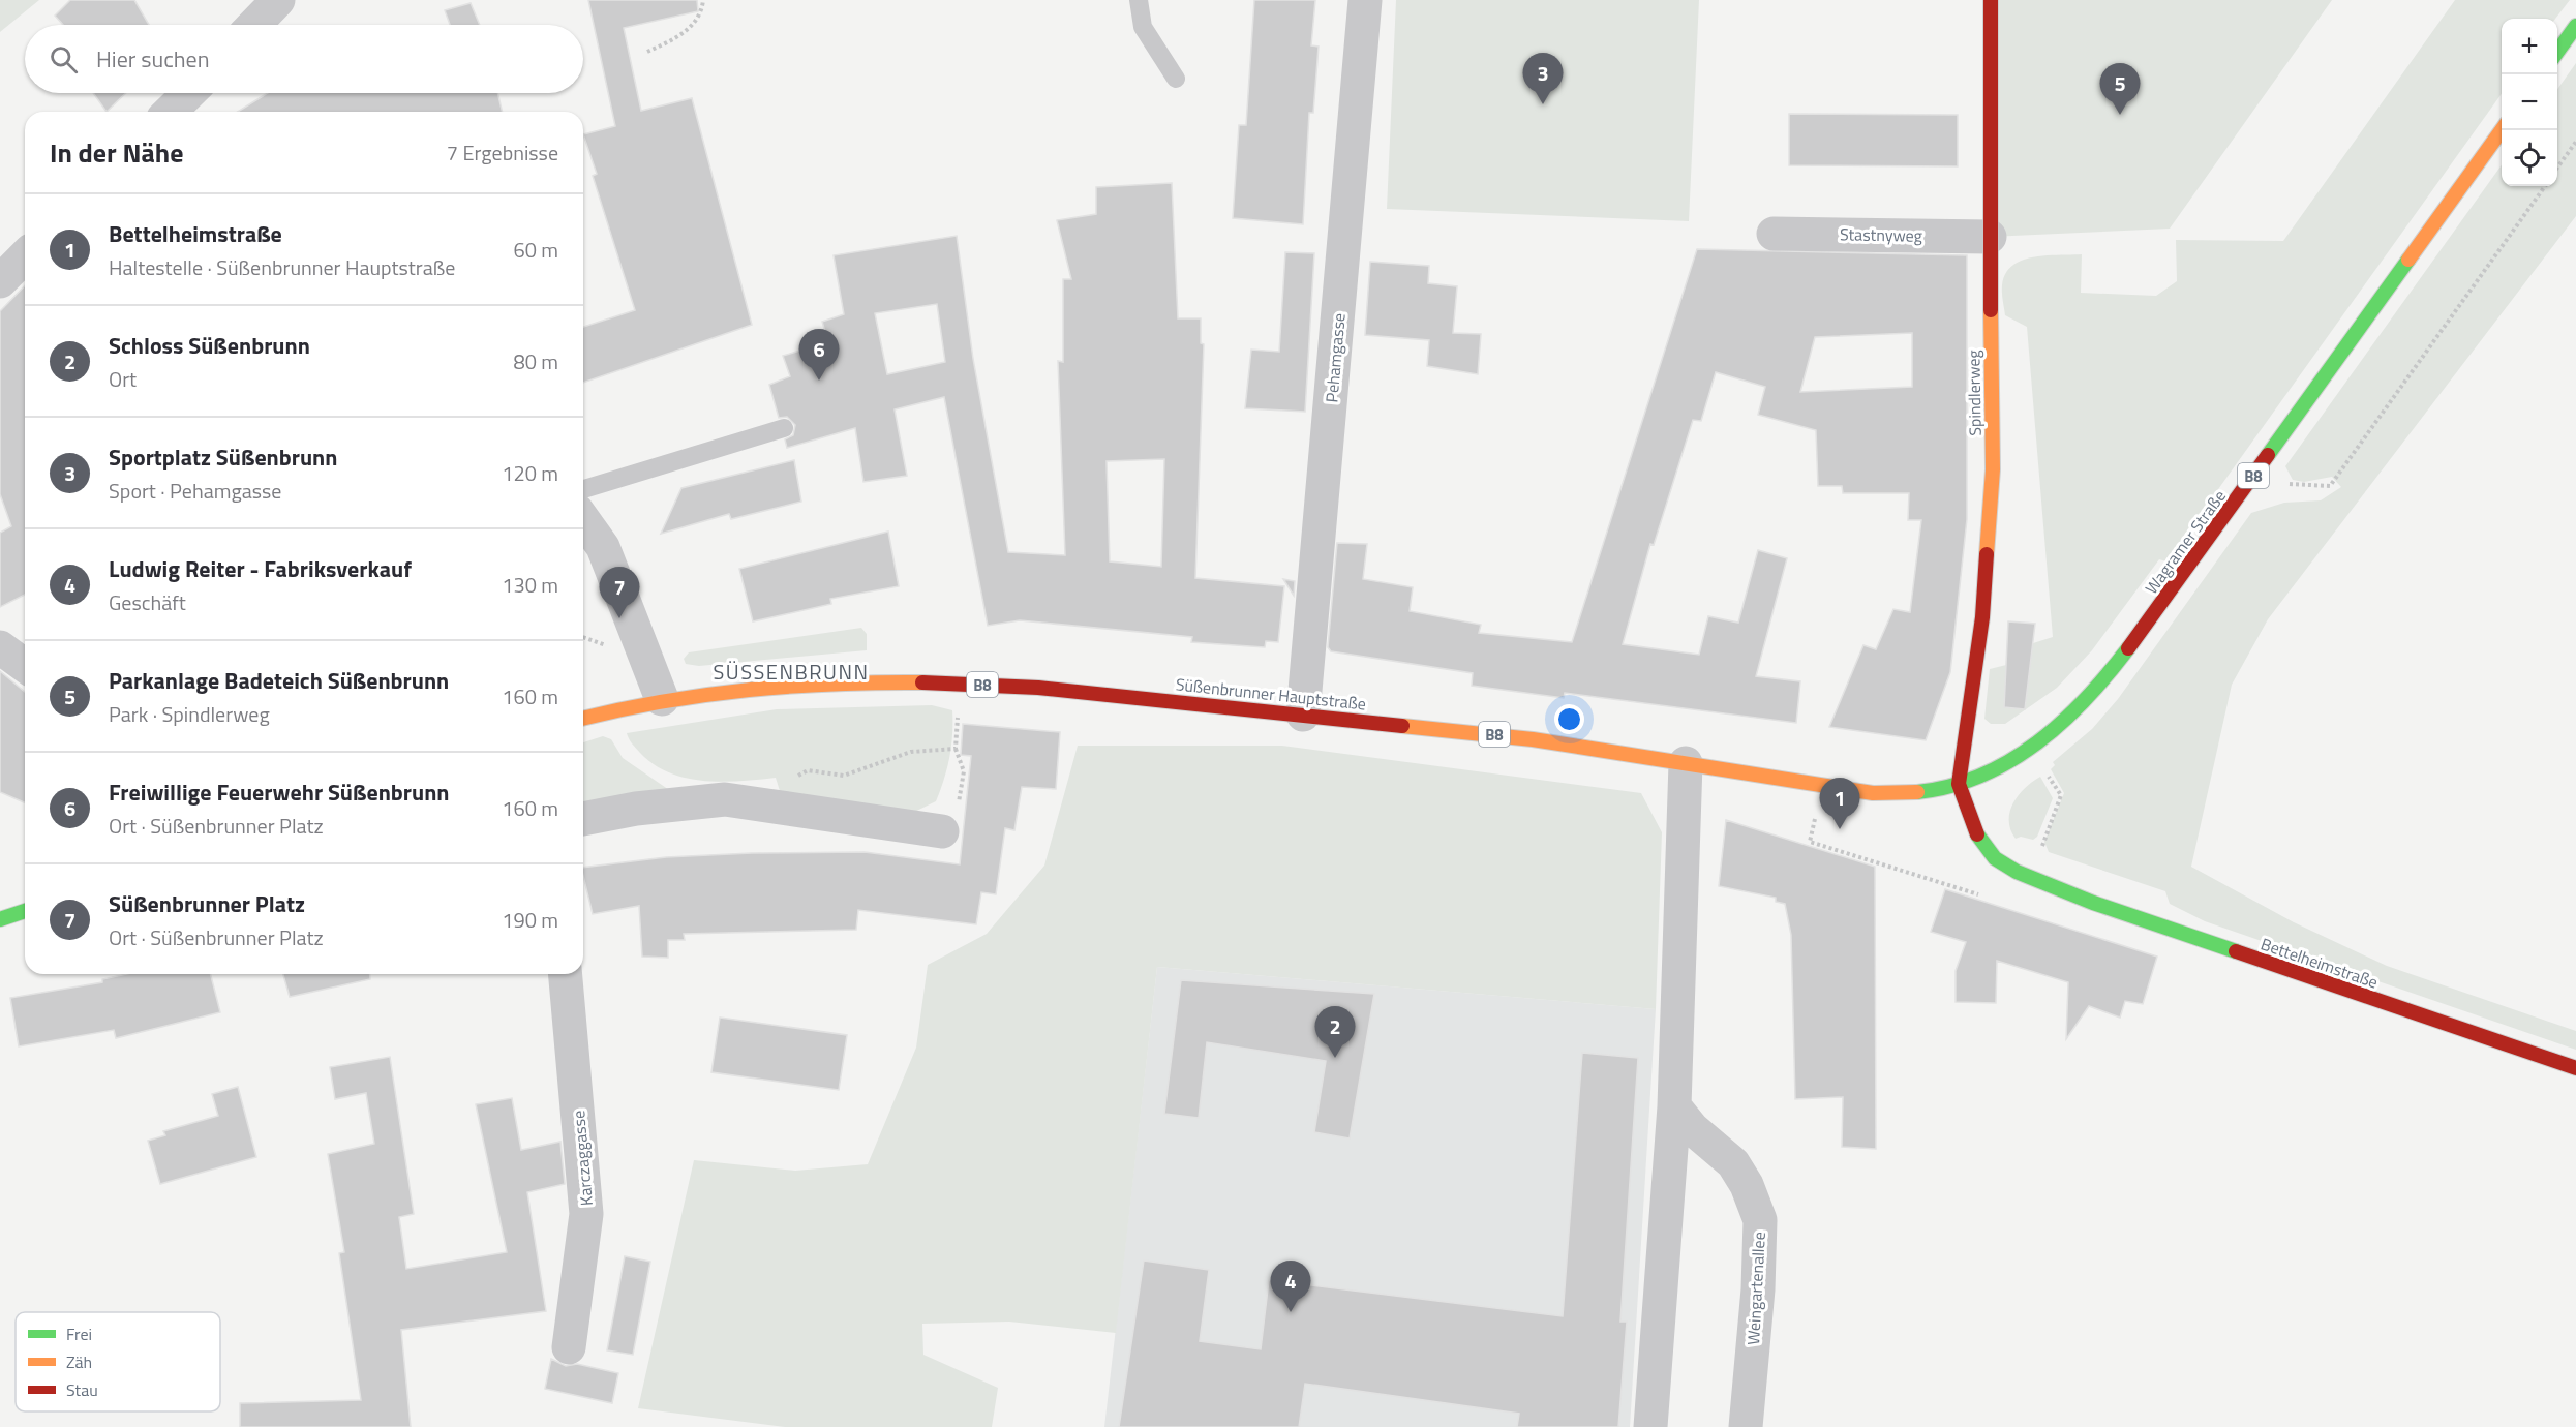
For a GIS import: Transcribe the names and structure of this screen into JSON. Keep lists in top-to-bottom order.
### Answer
{
  "streets": {
    "main road": [
      "Spindlerweg",
      "B8",
      "Wagramer Straße",
      "Süßenbrunner Hauptstraße",
      "Bettelheimstraße"
    ],
    "street": [
      "Stastnyweg",
      "Pehamgasse",
      "Karczaggasse",
      "Weingartenallee"
    ]
  },
  "crossings": [
    ["Stastnyweg", "Spindlerweg"],
    ["Pehamgasse", "Süßenbrunner Hauptstraße"],
    ["Spindlerweg", "Wagramer Straße"],
    ["Spindlerweg", "Süßenbrunner Hauptstraße"],
    ["Spindlerweg", "Bettelheimstraße"],
    ["Wagramer Straße", "Süßenbrunner Hauptstraße"],
    ["Wagramer Straße", "Bettelheimstraße"],
    ["Süßenbrunner Hauptstraße", "Bettelheimstraße"]
  ],
  "districts": ["SÜSSENBRUNN"],
  "legend": ["Frei", "Zäh", "Stau"],
  "page": {
    "map_buttons": ["+", "−"],
    "search": "Hier suchen",
    "pins": [
      "3",
      "5",
      "6",
      "7",
      "1",
      "2",
      "4"
    ],
    "heading": ["In der Nähe", "7 Ergebnisse"],
    "list": [
      {
        "mark": "1",
        "name": "Bettelheimstraße",
        "note": "Haltestelle · Süßenbrunner Hauptstraße",
        "value": "60 m"
      },
      {
        "mark": "2",
        "name": "Schloss Süßenbrunn",
        "note": "Ort",
        "value": "80 m"
      },
      {
        "mark": "3",
        "name": "Sportplatz Süßenbrunn",
        "note": "Sport · Pehamgasse",
        "value": "120 m"
      },
      {
        "mark": "4",
        "name": "Ludwig Reiter - Fabriksverkauf",
        "note": "Geschäft",
        "value": "130 m"
      },
      {
        "mark": "5",
        "name": "Parkanlage Badeteich Süßenbrunn",
        "note": "Park · Spindlerweg",
        "value": "160 m"
      },
      {
        "mark": "6",
        "name": "Freiwillige Feuerwehr Süßenbrunn",
        "note": "Ort · Süßenbrunner Platz",
        "value": "160 m"
      },
      {
        "mark": "7",
        "name": "Süßenbrunner Platz",
        "note": "Ort · Süßenbrunner Platz",
        "value": "190 m"
      }
    ]
  }
}
